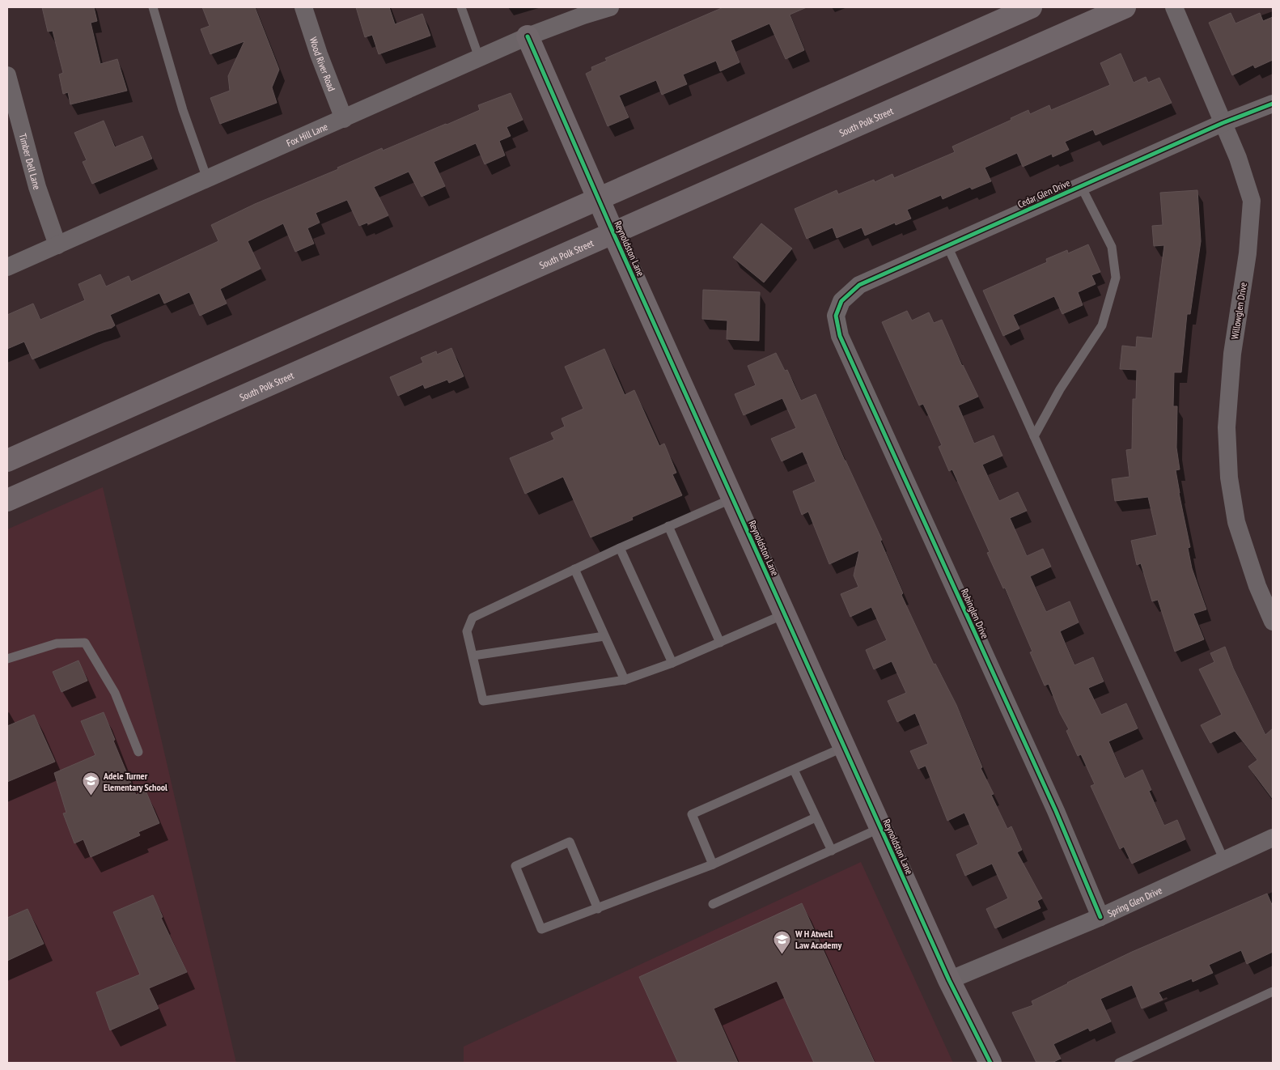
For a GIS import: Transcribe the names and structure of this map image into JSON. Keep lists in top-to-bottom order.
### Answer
{
  "streets": {
    "main road": ["South Polk Street", "Reynoldston Lane"],
    "street": [
      "Wood River Road",
      "Fox Hill Lane",
      "Timber Dell Lane",
      "Cedar Glen Drive",
      "Willowglen Drive",
      "Robinglen Drive",
      "Spring Glen Drive"
    ]
  },
  "crossings": [
    ["Wood River Road", "Fox Hill Lane"],
    ["South Polk Street", "Reynoldston Lane"],
    ["Fox Hill Lane", "Timber Dell Lane"],
    ["Fox Hill Lane", "Reynoldston Lane"],
    ["Cedar Glen Drive", "Willowglen Drive"],
    ["Cedar Glen Drive", "Robinglen Drive"],
    ["Reynoldston Lane", "Spring Glen Drive"],
    ["Robinglen Drive", "Spring Glen Drive"]
  ],
  "places": {
    "school or university": ["Adele Turner Elementary School", "W H Atwell Law Academy"]
  }
}
